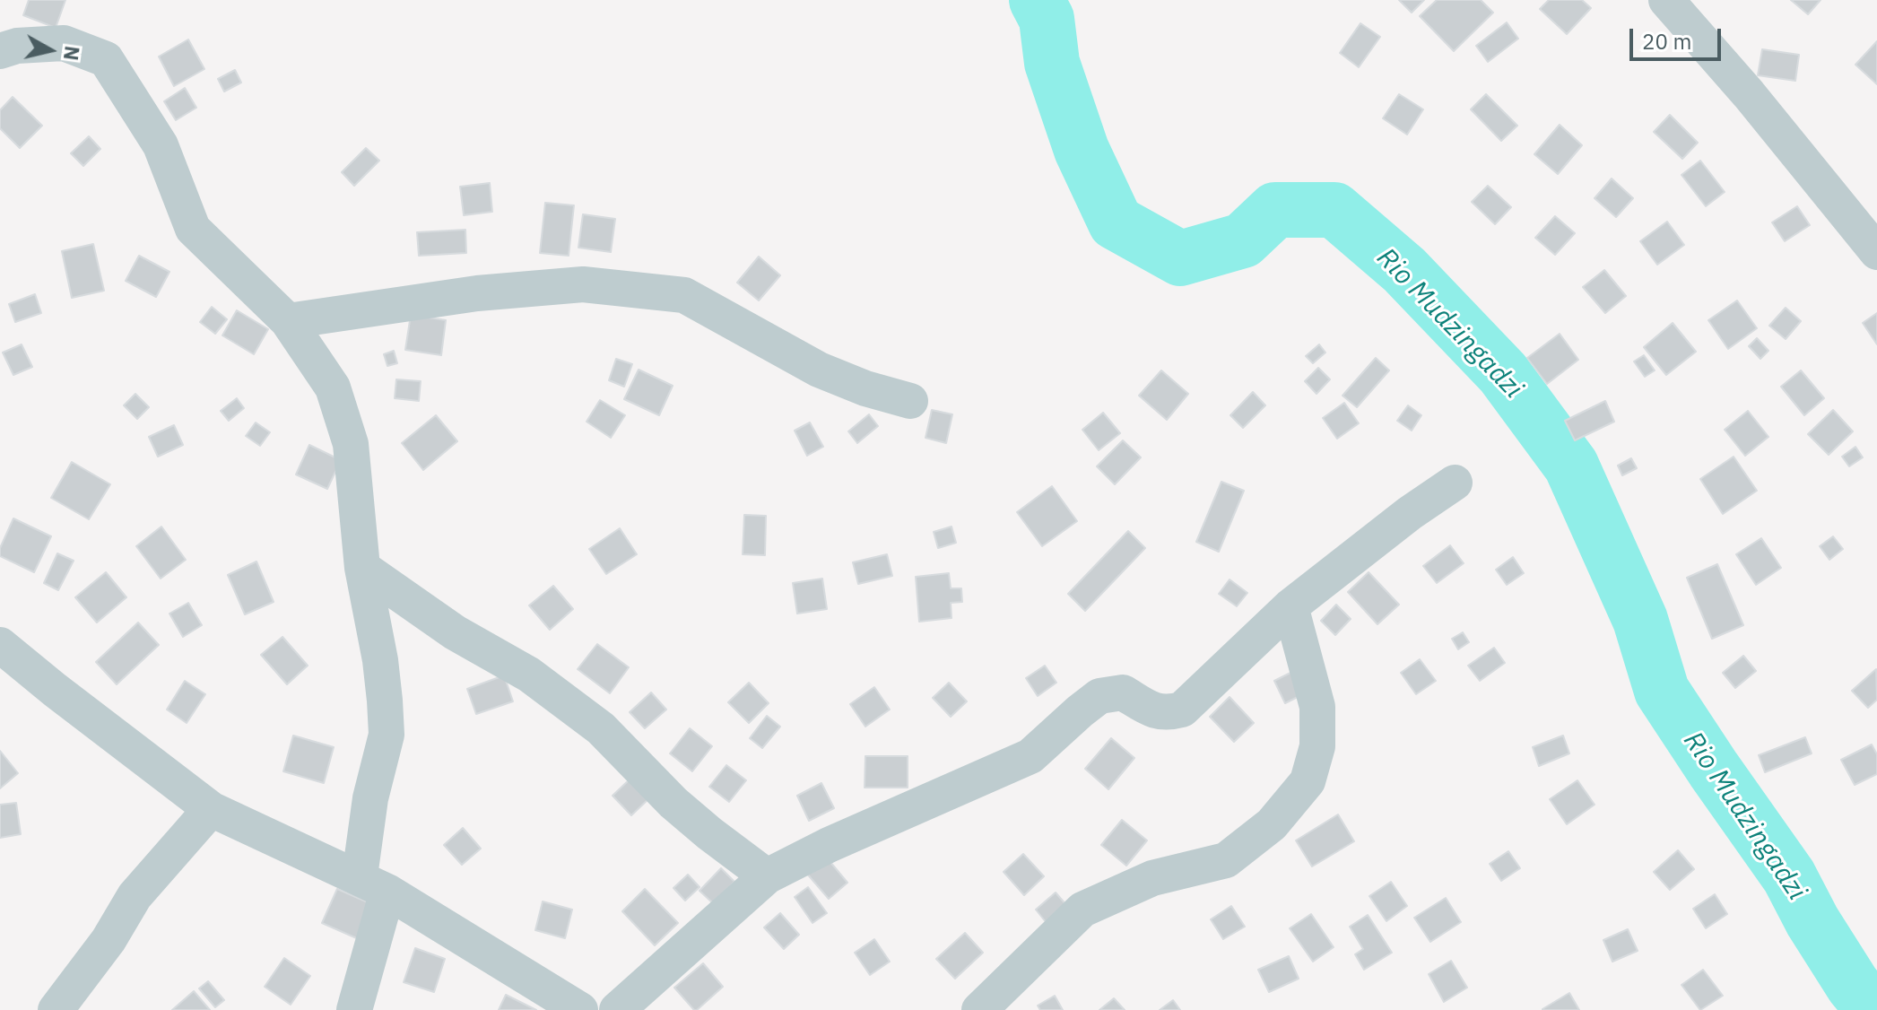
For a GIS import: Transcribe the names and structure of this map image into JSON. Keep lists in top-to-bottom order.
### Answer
{
  "water": ["Rio Mudzingadzi"],
  "scale_bar": "20 m",
  "north": "right"
}
